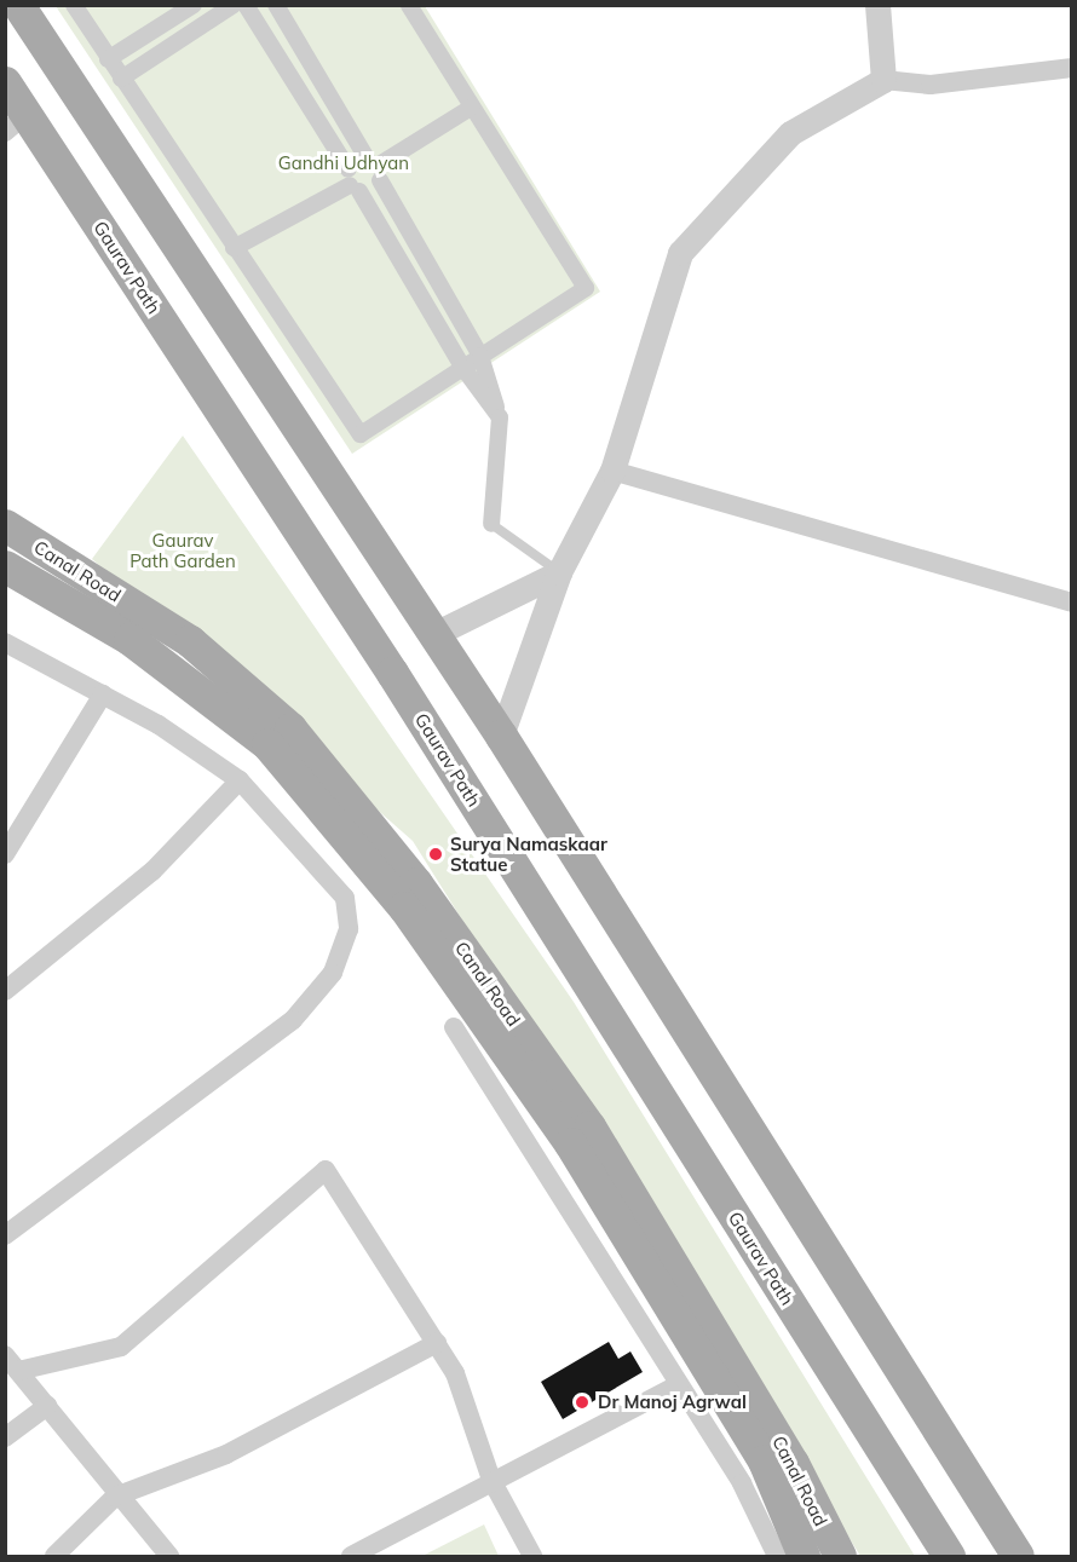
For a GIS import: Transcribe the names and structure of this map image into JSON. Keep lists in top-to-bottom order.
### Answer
{
  "streets": {
    "main road": ["Gaurav Path", "Canal Road"]
  },
  "parks": ["Gandhi Udhyan", "Gaurav Path Garden"],
  "places": ["Surya Namaskaar Statue", "Dr Manoj Agrwal"]
}
